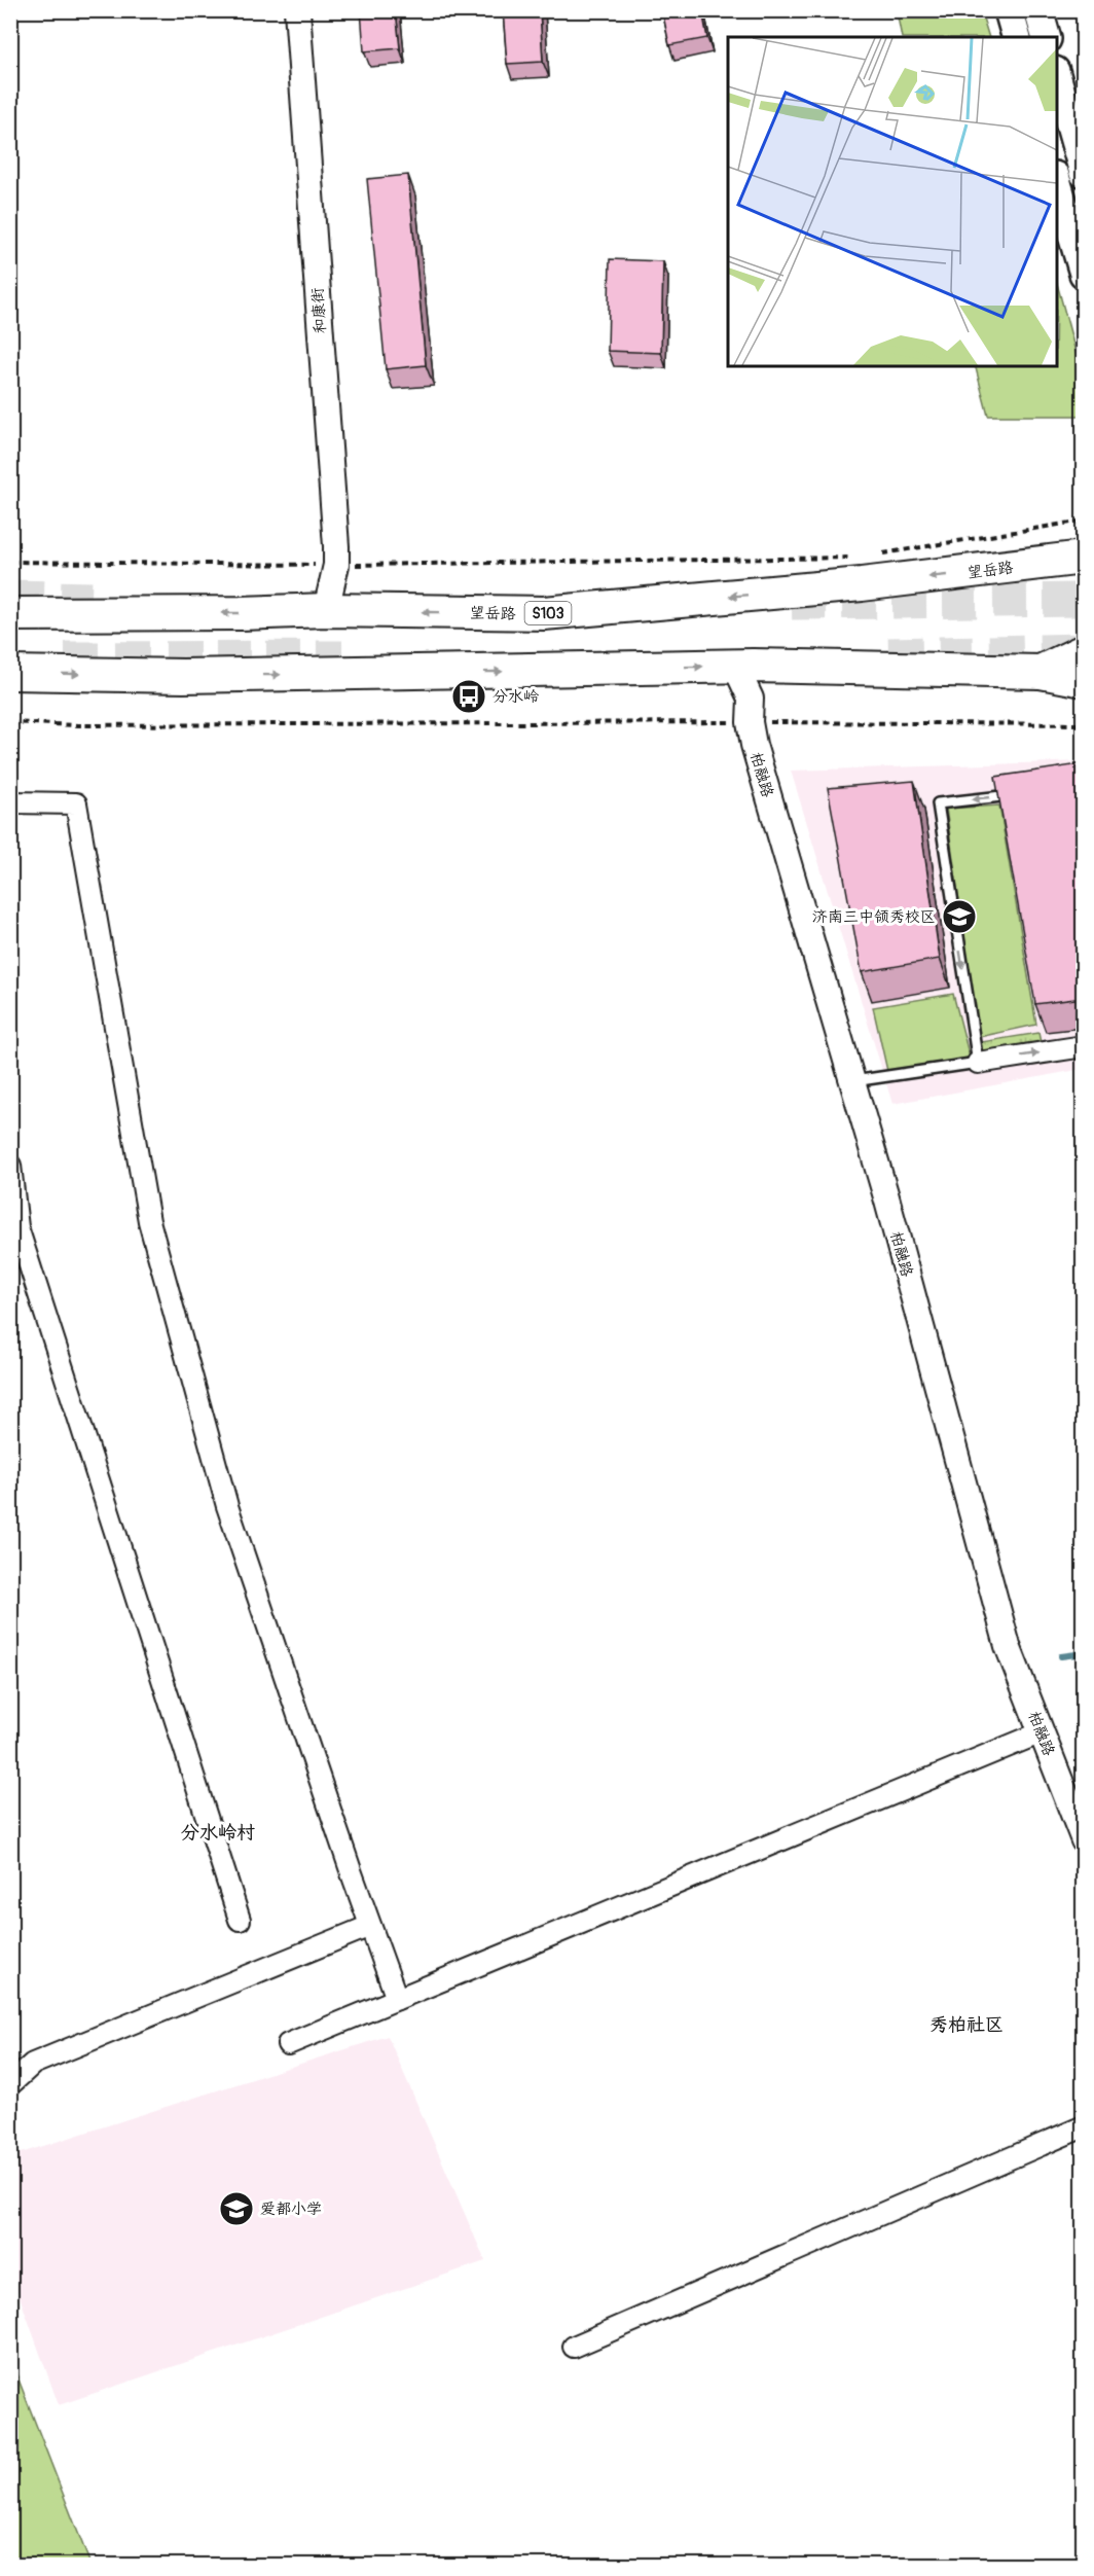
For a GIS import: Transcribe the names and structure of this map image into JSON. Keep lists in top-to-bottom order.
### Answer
{
  "streets": {
    "main road": ["望岳路", "S103"],
    "street": ["和康街", "柏融路"]
  },
  "crossings": [
    ["和康街", "望岳路"]
  ],
  "districts": ["分水岭村", "秀柏社区"],
  "places": {
    "bus stop": ["分水岭"],
    "school or university": ["济南三中领秀校区", "爱都小学"]
  }
}
